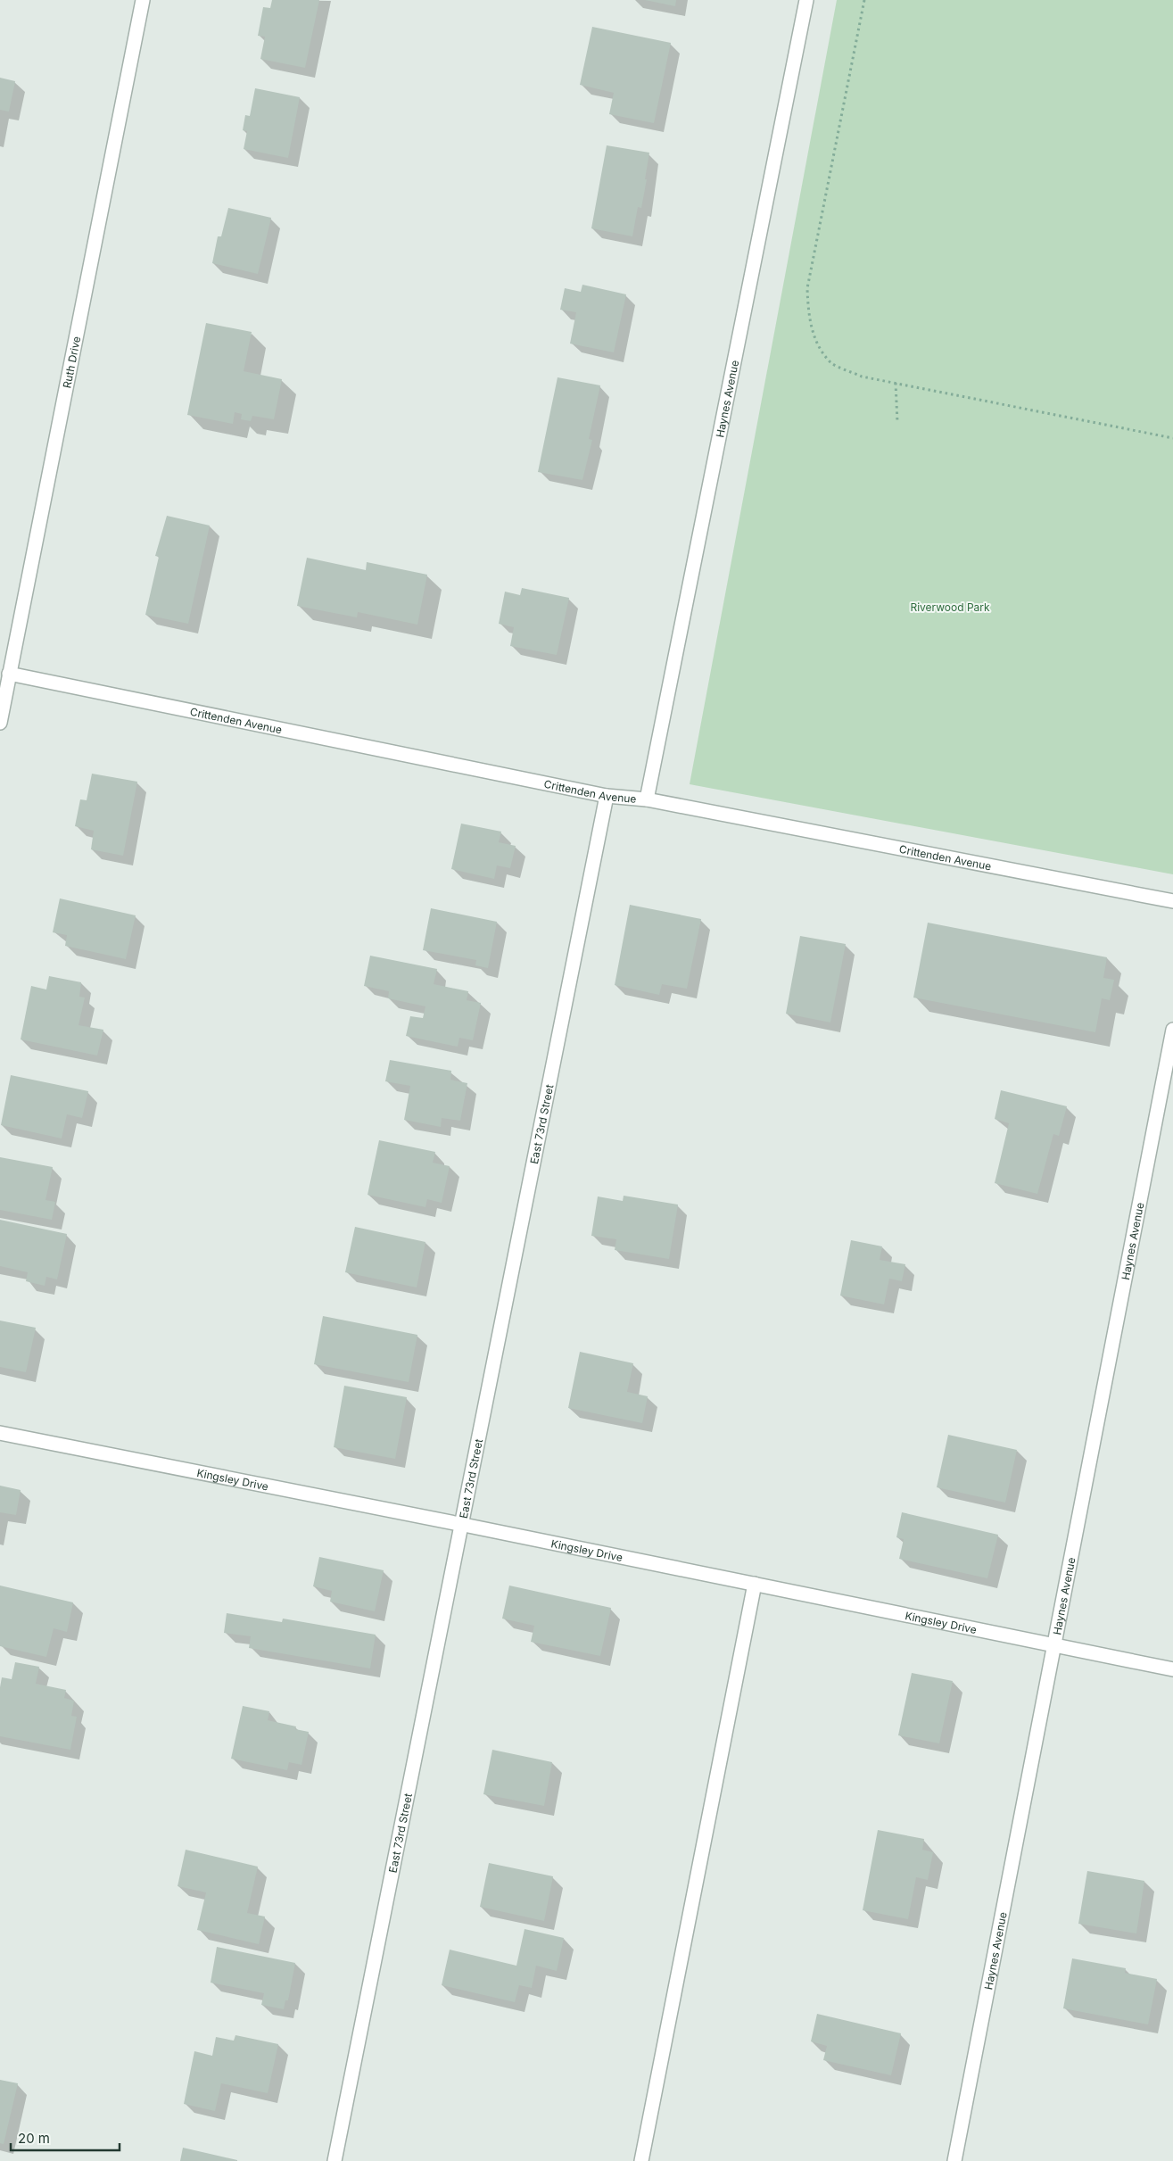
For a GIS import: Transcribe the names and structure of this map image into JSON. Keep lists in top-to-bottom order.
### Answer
{
  "streets": {
    "street": [
      "Ruth Drive",
      "Haynes Avenue",
      "Crittenden Avenue",
      "East 73rd Street",
      "Kingsley Drive"
    ]
  },
  "crossings": [
    ["Ruth Drive", "Crittenden Avenue"],
    ["Haynes Avenue", "Crittenden Avenue"],
    ["Haynes Avenue", "Kingsley Drive"],
    ["Crittenden Avenue", "East 73rd Street"],
    ["East 73rd Street", "Kingsley Drive"]
  ],
  "parks": ["Riverwood Park"],
  "scale_bar": "20 m"
}
